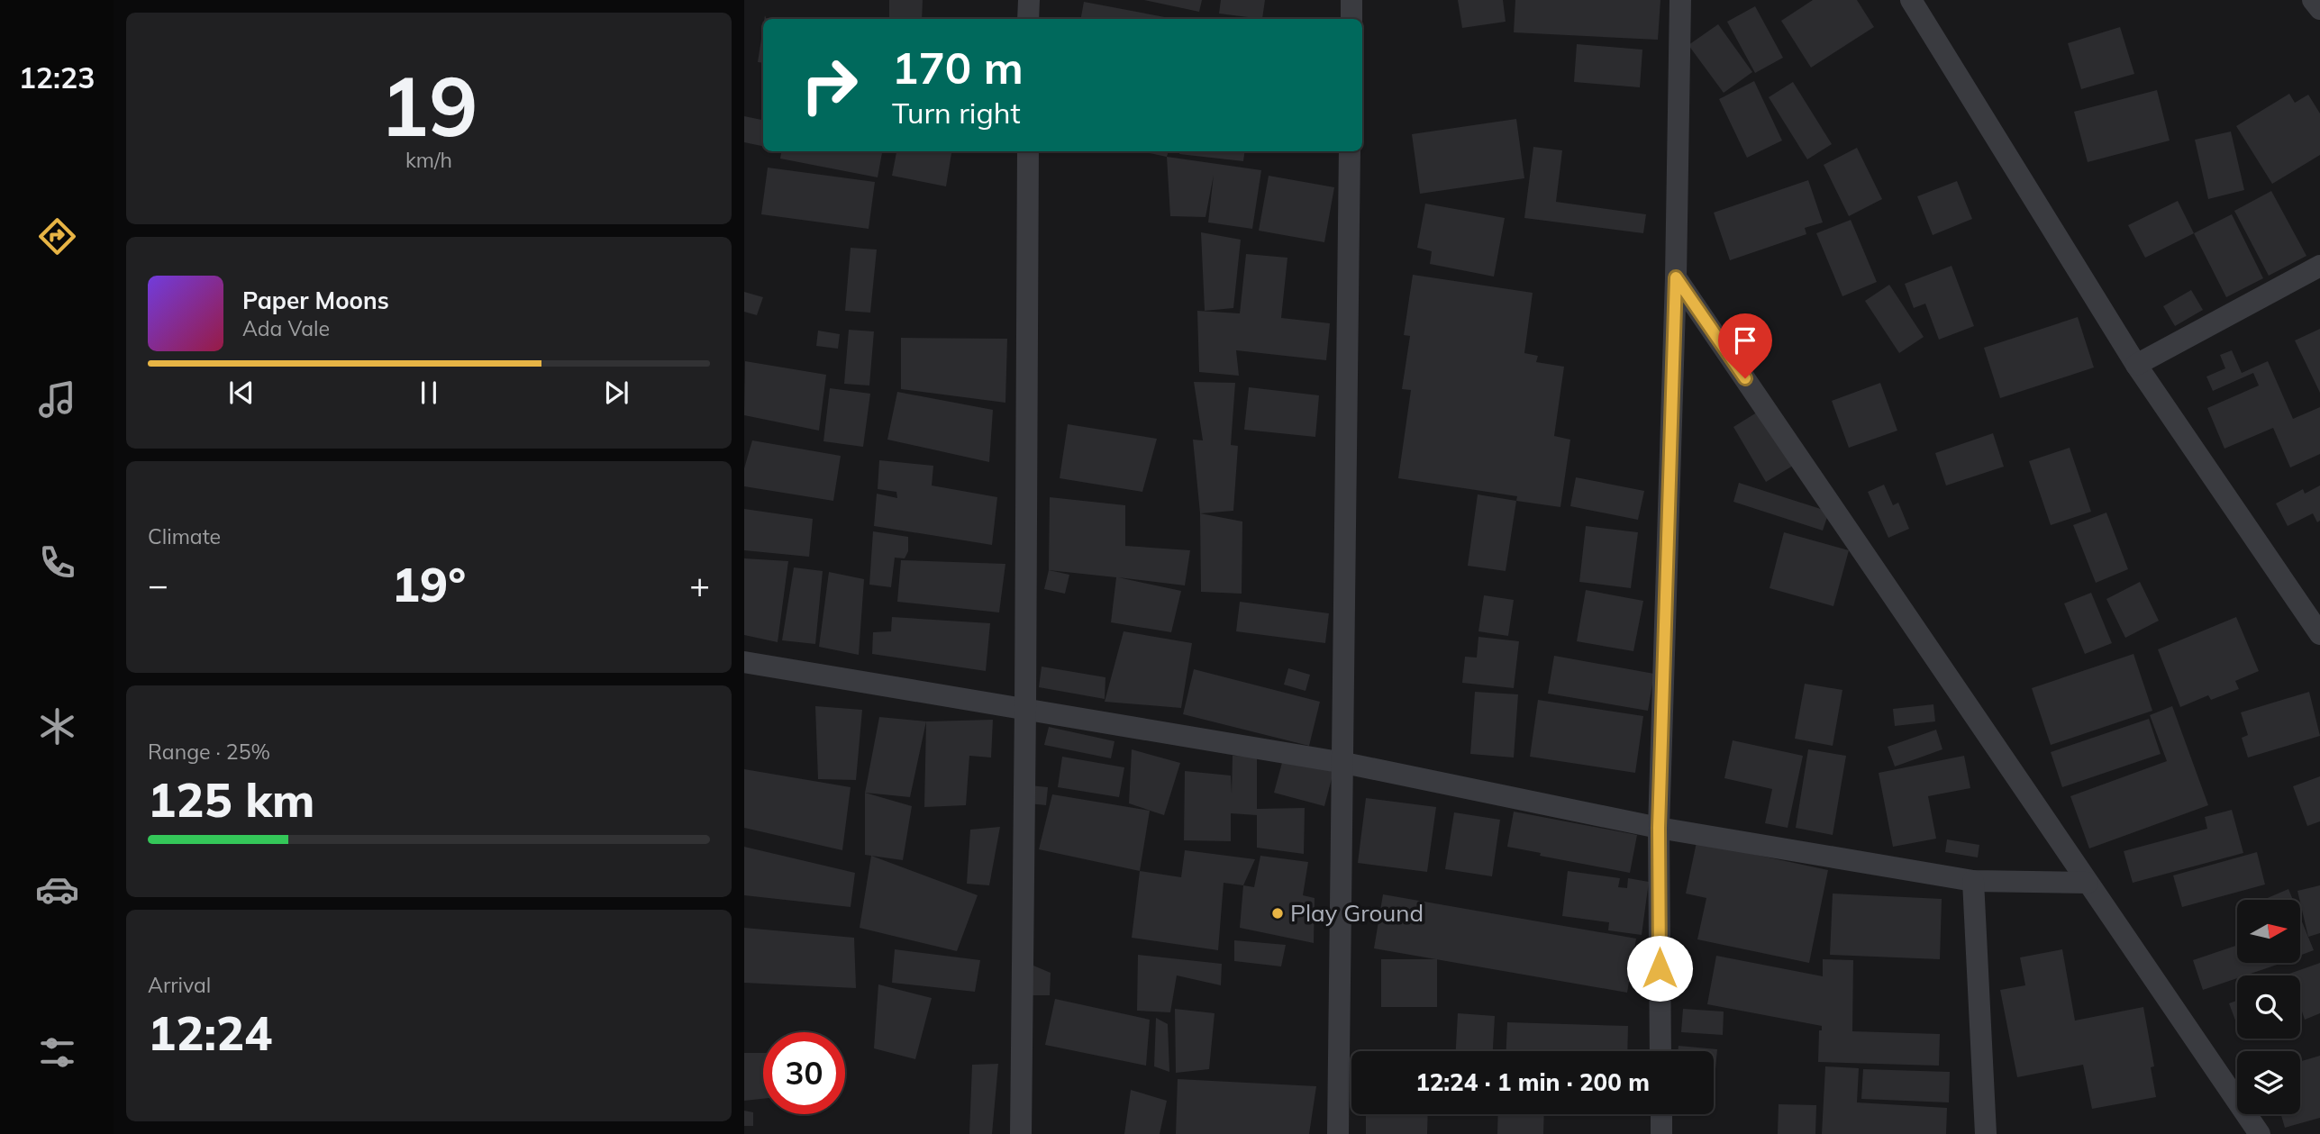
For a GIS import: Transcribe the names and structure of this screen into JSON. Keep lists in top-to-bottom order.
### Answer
{
  "places": ["Play Ground"],
  "north": "right",
  "page": {
    "tabs": "12:23",
    "tile": [
      ["19", "km/h"],
      "Climate",
      ["Range · 25%", "125 km"],
      ["Arrival", "12:24"]
    ],
    "turn": ["170 m", "Turn right"],
    "song": ["Paper Moons", "Ada Vale"],
    "heat": ["−", "19°", "+"],
    "limit": "30",
    "trip": "12:24 · 1 min · 200 m"
  }
}
